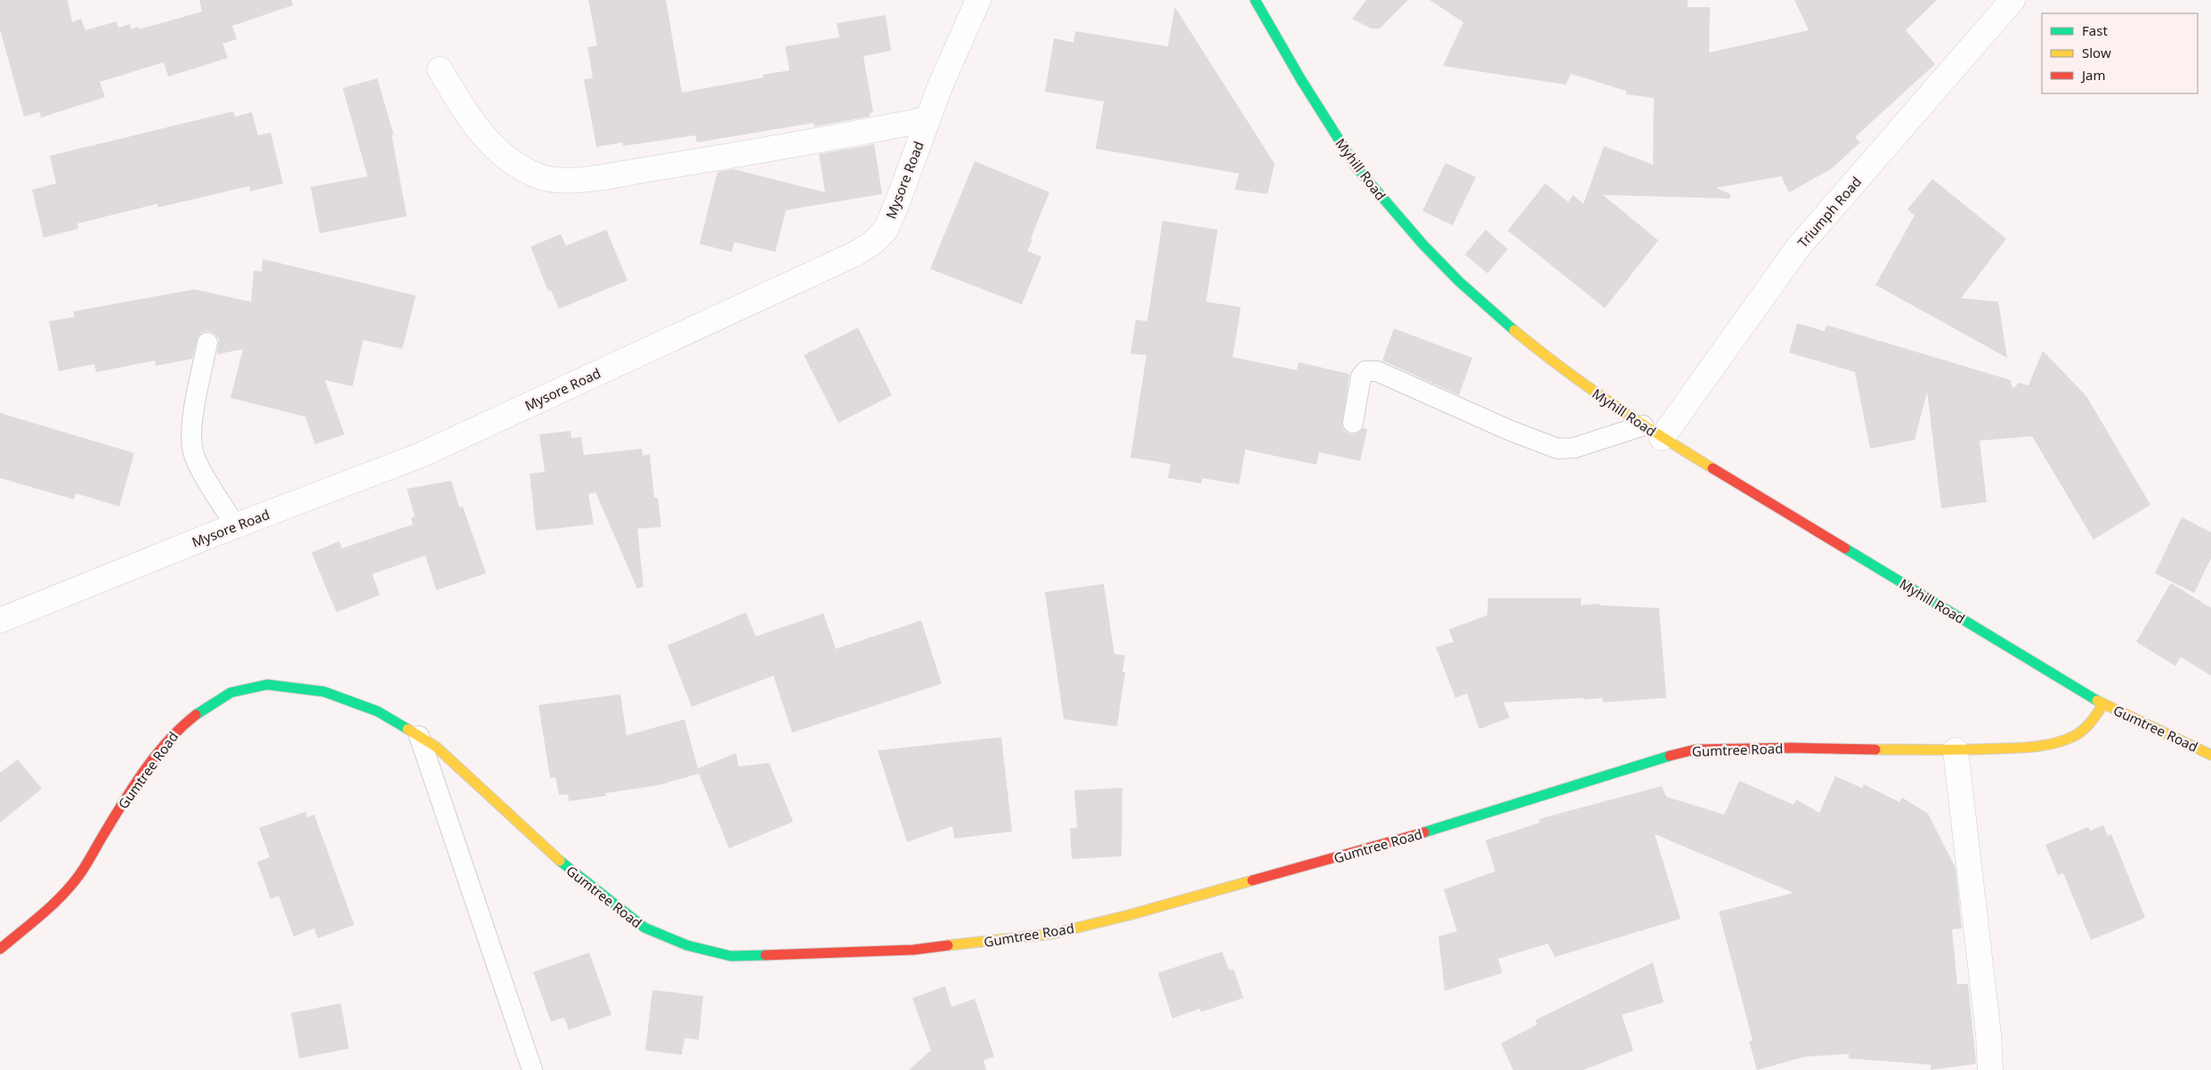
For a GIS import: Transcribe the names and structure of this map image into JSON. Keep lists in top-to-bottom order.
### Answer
{
  "streets": {
    "street": [
      "Myhill Road",
      "Mysore Road",
      "Triumph Road",
      "Gumtree Road"
    ]
  },
  "crossings": [
    ["Myhill Road", "Triumph Road"],
    ["Myhill Road", "Gumtree Road"]
  ],
  "legend": ["Fast", "Slow", "Jam"]
}
